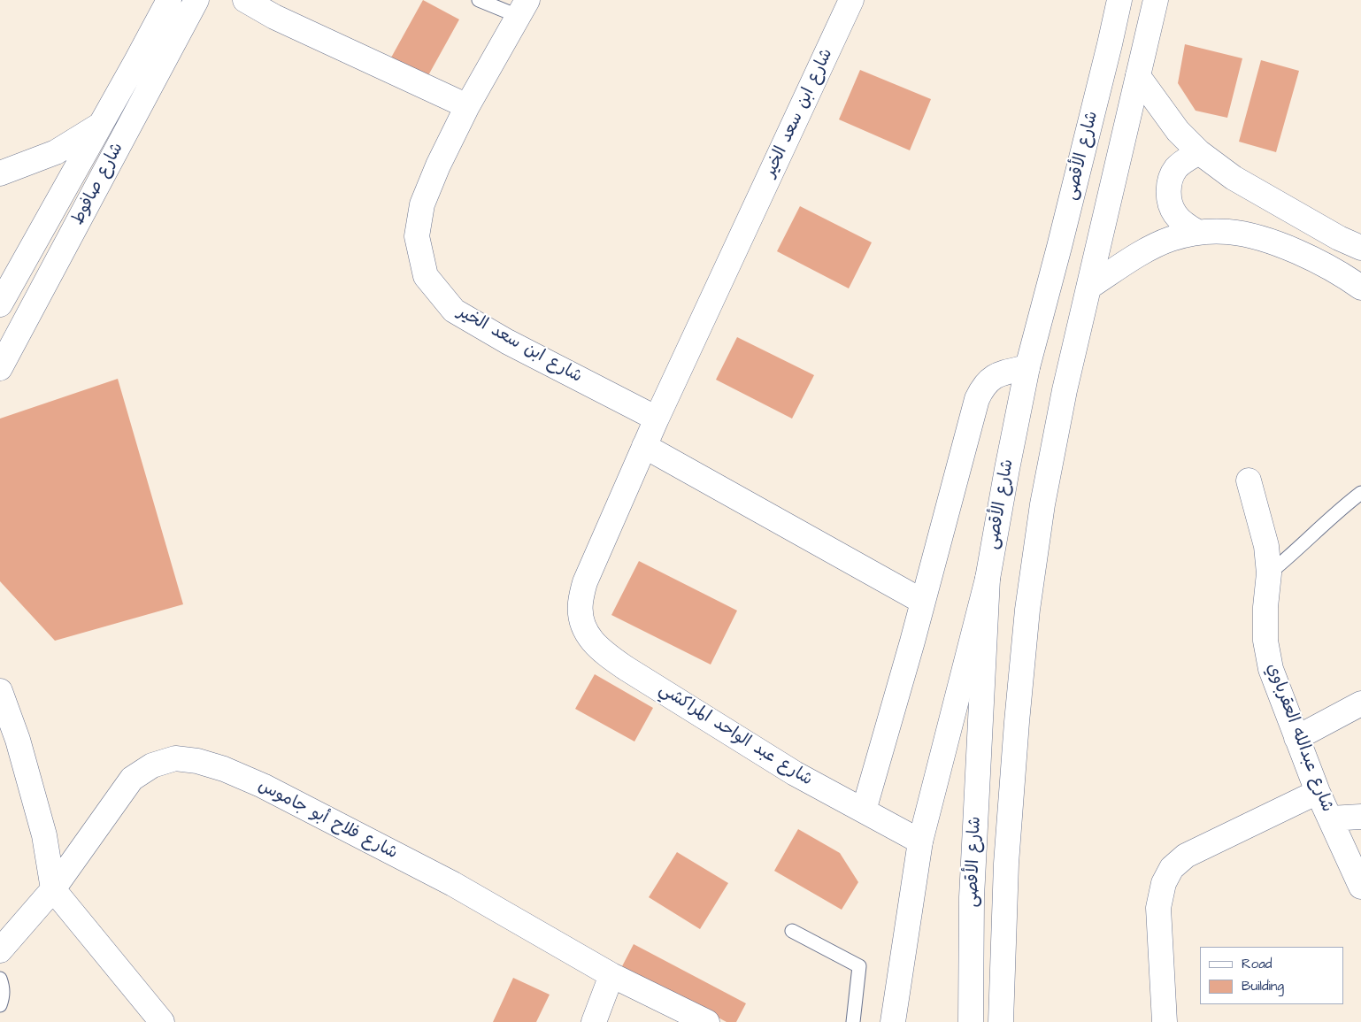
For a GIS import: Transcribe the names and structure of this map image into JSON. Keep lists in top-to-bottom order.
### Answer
{
  "streets": {
    "main road": [
      "شارع ابن سعد الخير",
      "شارع الأقصى",
      "شارع صافوط",
      "شارع عبد الواحد المراكشي",
      "شارع عبدالله العقرباوي",
      "شارع فلاح أبو جاموس"
    ]
  },
  "crossings": [
    ["شارع ابن سعد الخير", "شارع عبد الواحد المراكشي"]
  ],
  "legend": ["Road", "Building"]
}
